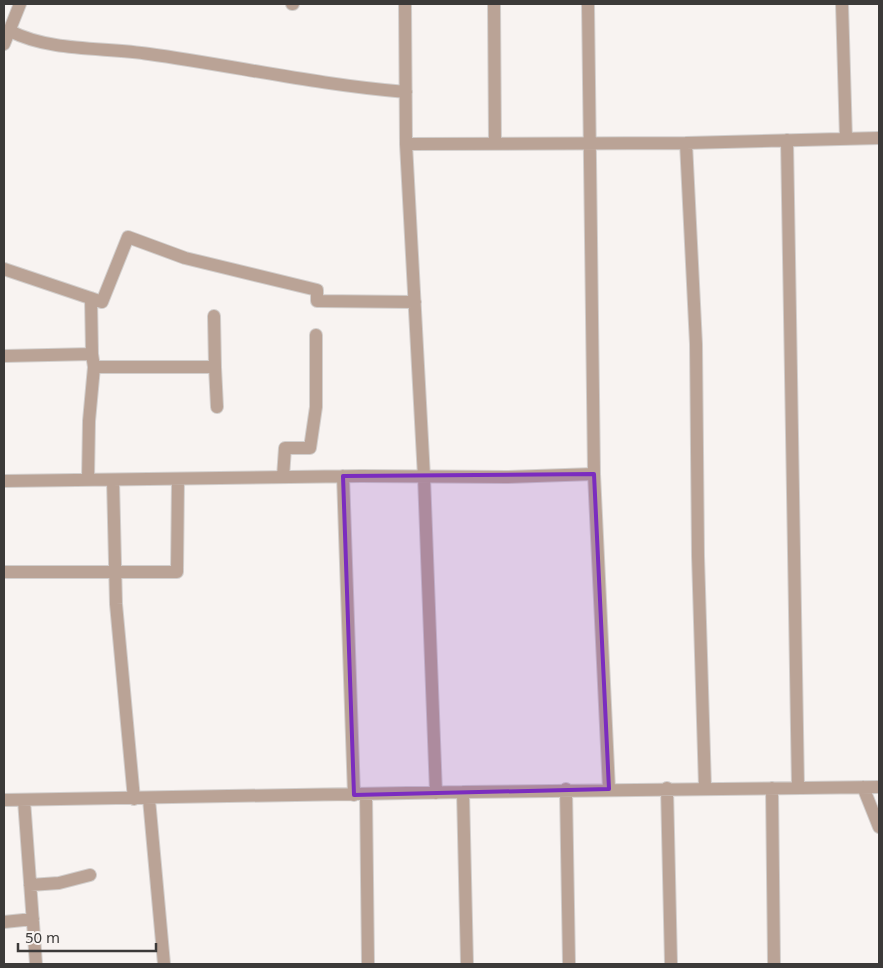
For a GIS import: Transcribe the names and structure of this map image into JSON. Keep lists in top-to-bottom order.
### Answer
{
  "scale_bar": "50 m"
}
